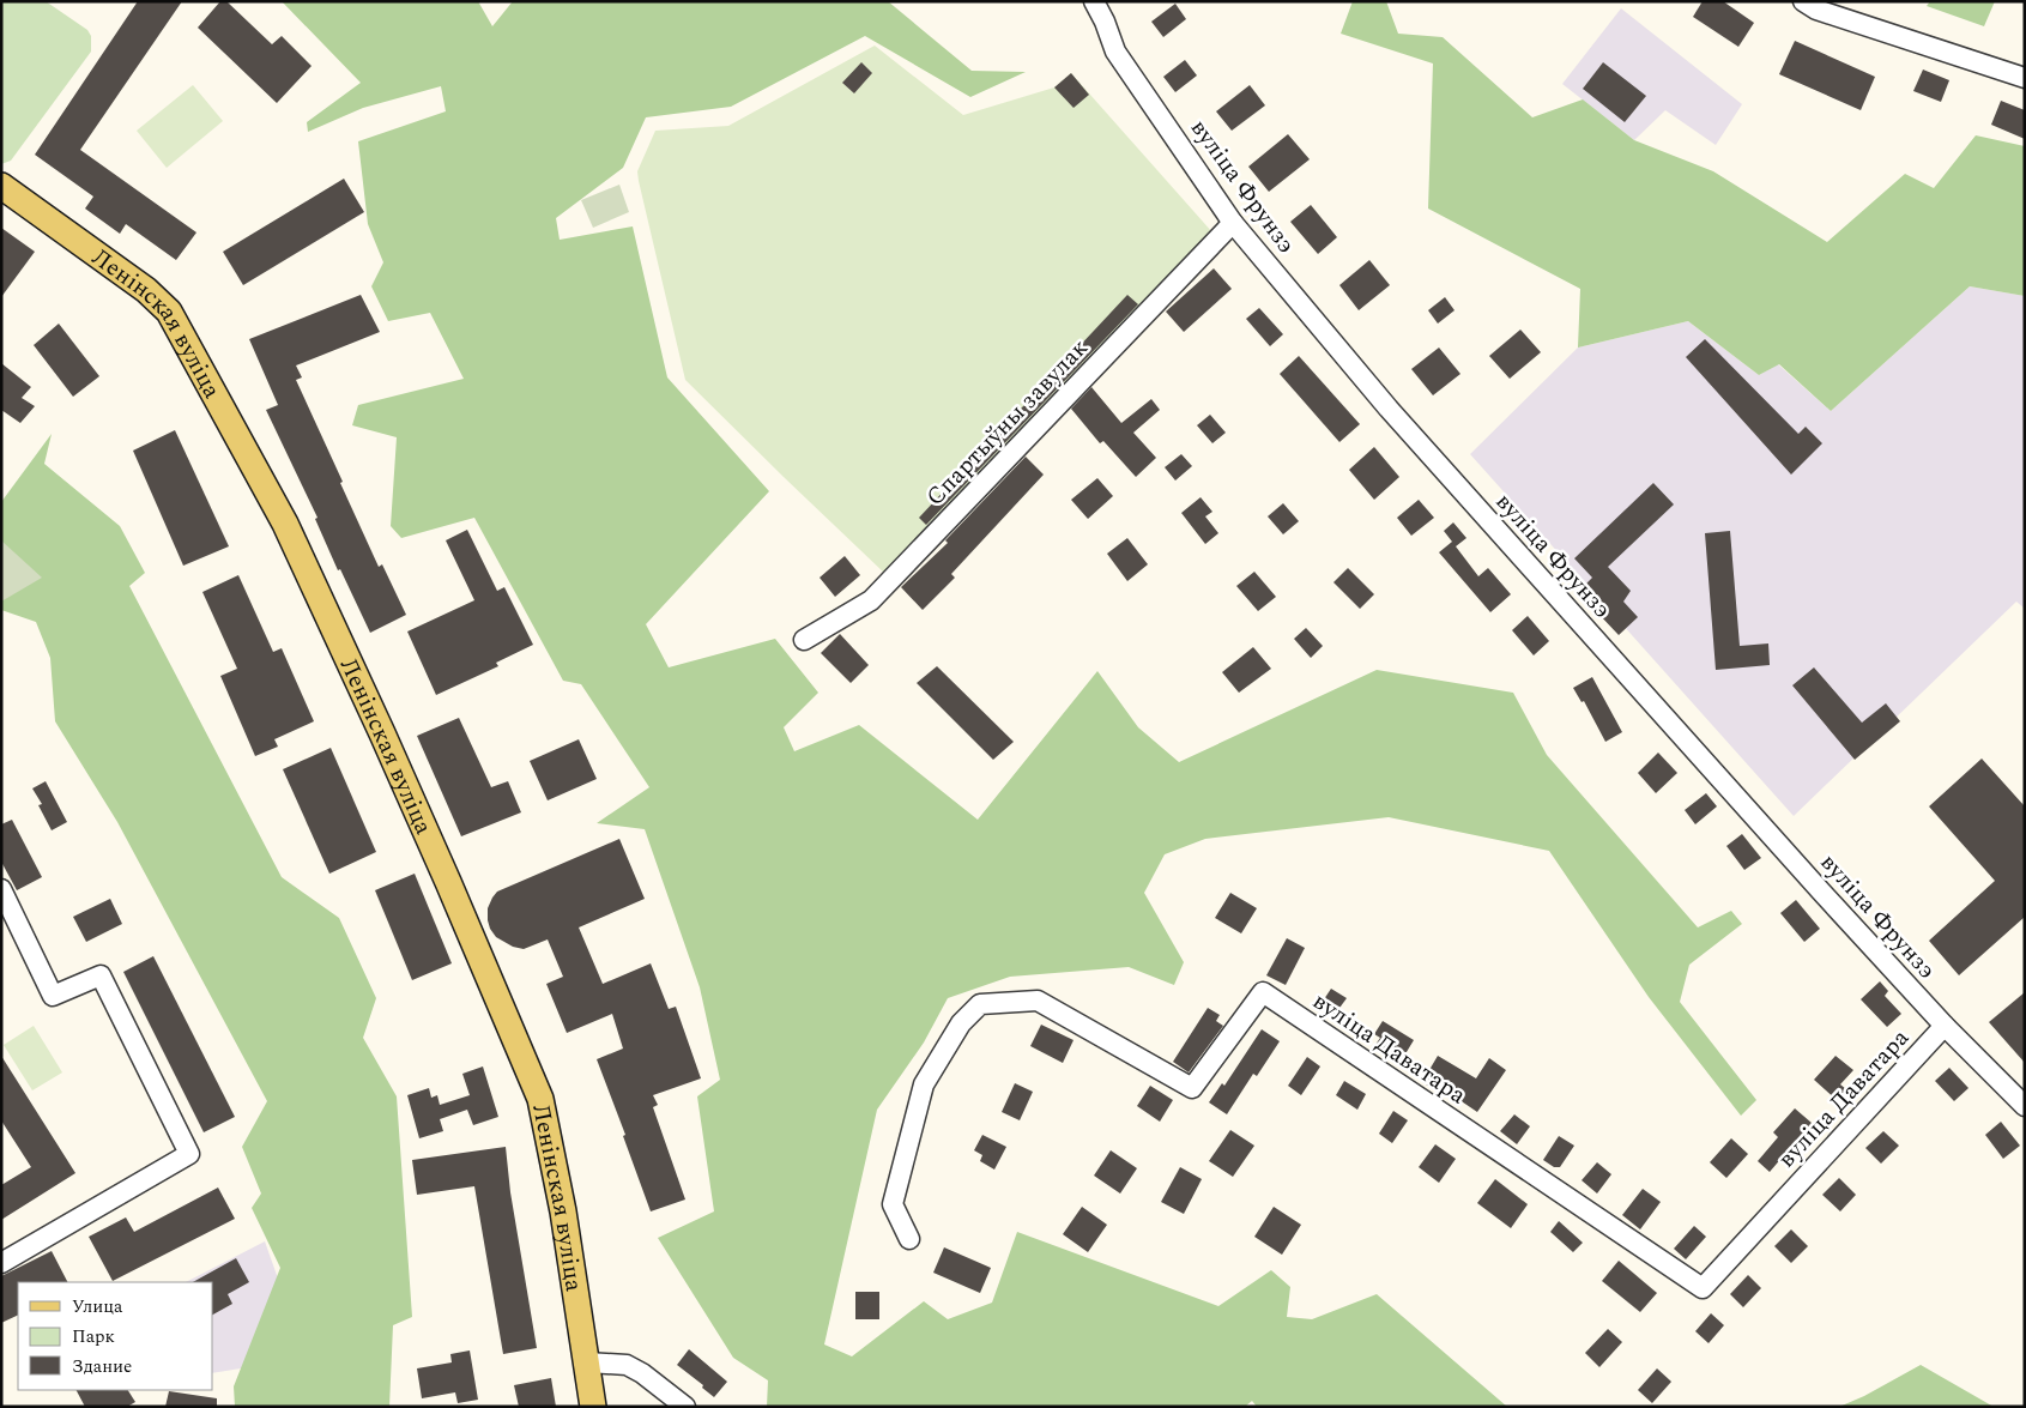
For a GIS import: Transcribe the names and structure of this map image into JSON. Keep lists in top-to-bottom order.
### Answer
{
  "streets": {
    "main road": ["Ленінская вуліца"],
    "street": ["вуліца Фрунзэ", "Спартыўны завулак", "вуліца Даватара"]
  },
  "crossings": [
    ["вуліца Фрунзэ", "Спартыўны завулак"],
    ["вуліца Фрунзэ", "вуліца Даватара"]
  ],
  "legend": ["Улица", "Парк", "Здание"]
}
